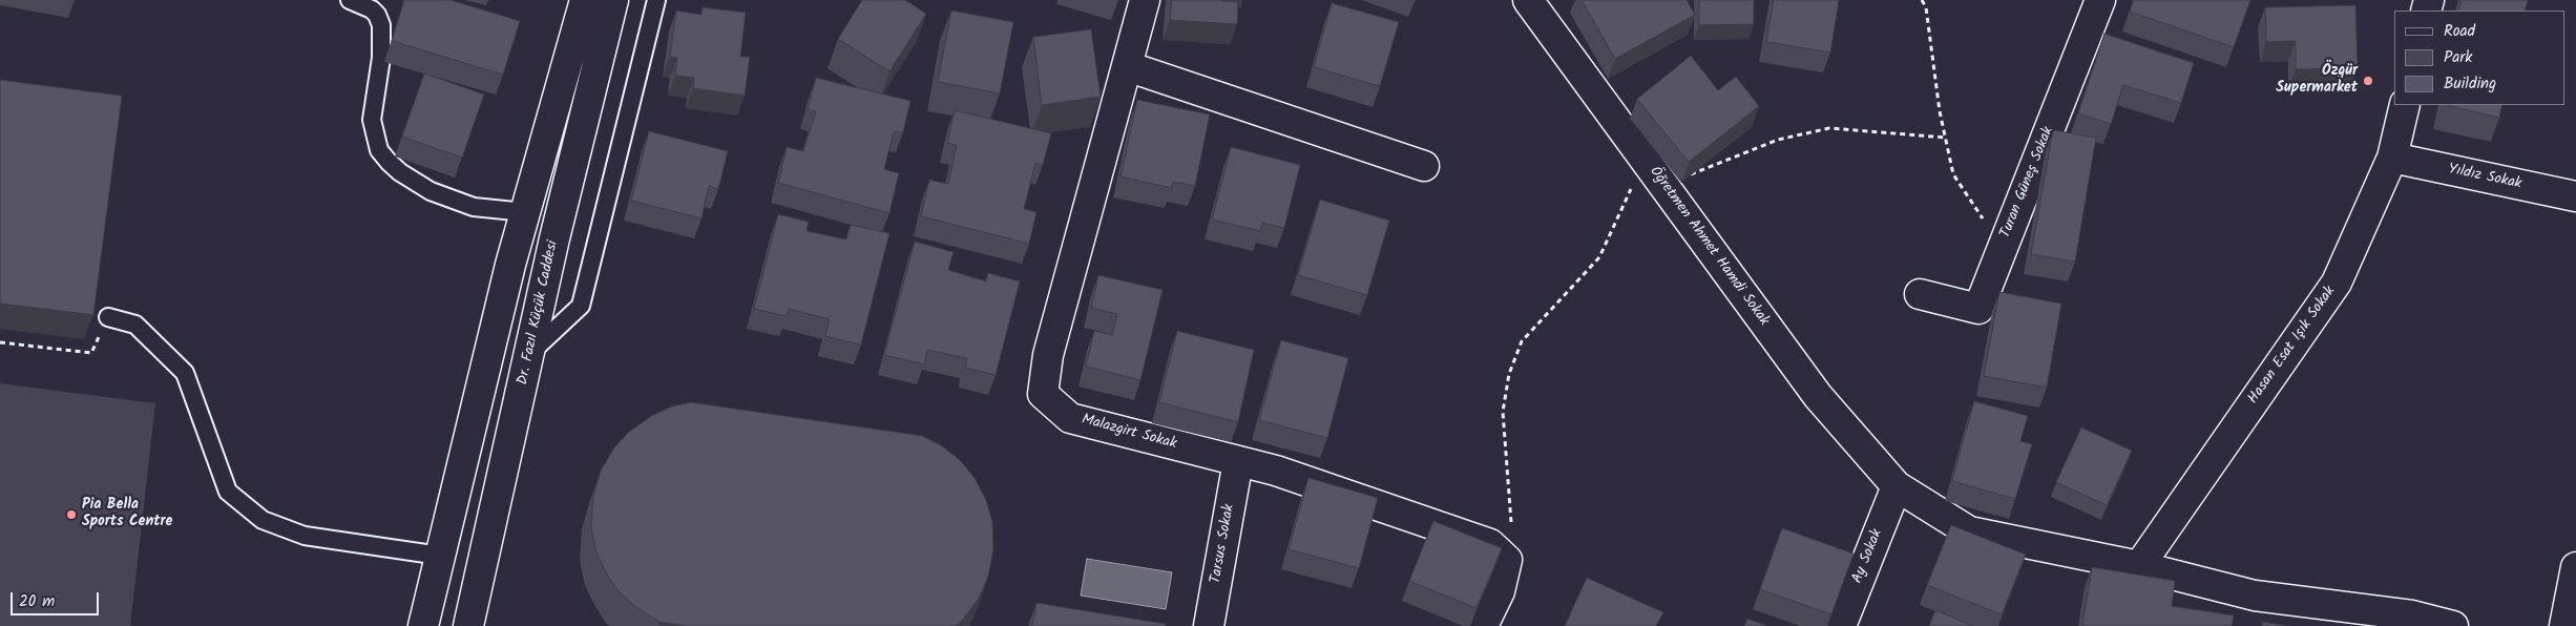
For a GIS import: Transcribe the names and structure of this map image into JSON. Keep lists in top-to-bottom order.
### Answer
{
  "streets": {
    "street": [
      "Yıldız Sokak",
      "Turan Güneş Sokak",
      "Öğretmen Ahmet Hamdi Sokak",
      "Dr. Fazıl Küçük Caddesi",
      "Hasan Esat Işık Sokak",
      "Malazgirt Sokak",
      "Tarsus Sokak",
      "Ay Sokak"
    ]
  },
  "crossings": [
    ["Yıldız Sokak", "Hasan Esat Işık Sokak"],
    ["Öğretmen Ahmet Hamdi Sokak", "Ay Sokak"],
    ["Malazgirt Sokak", "Tarsus Sokak"]
  ],
  "places": ["Özgür Supermarket", "Pia Bella Sports Centre"],
  "legend": ["Road", "Park", "Building"],
  "scale_bar": "20 m"
}
